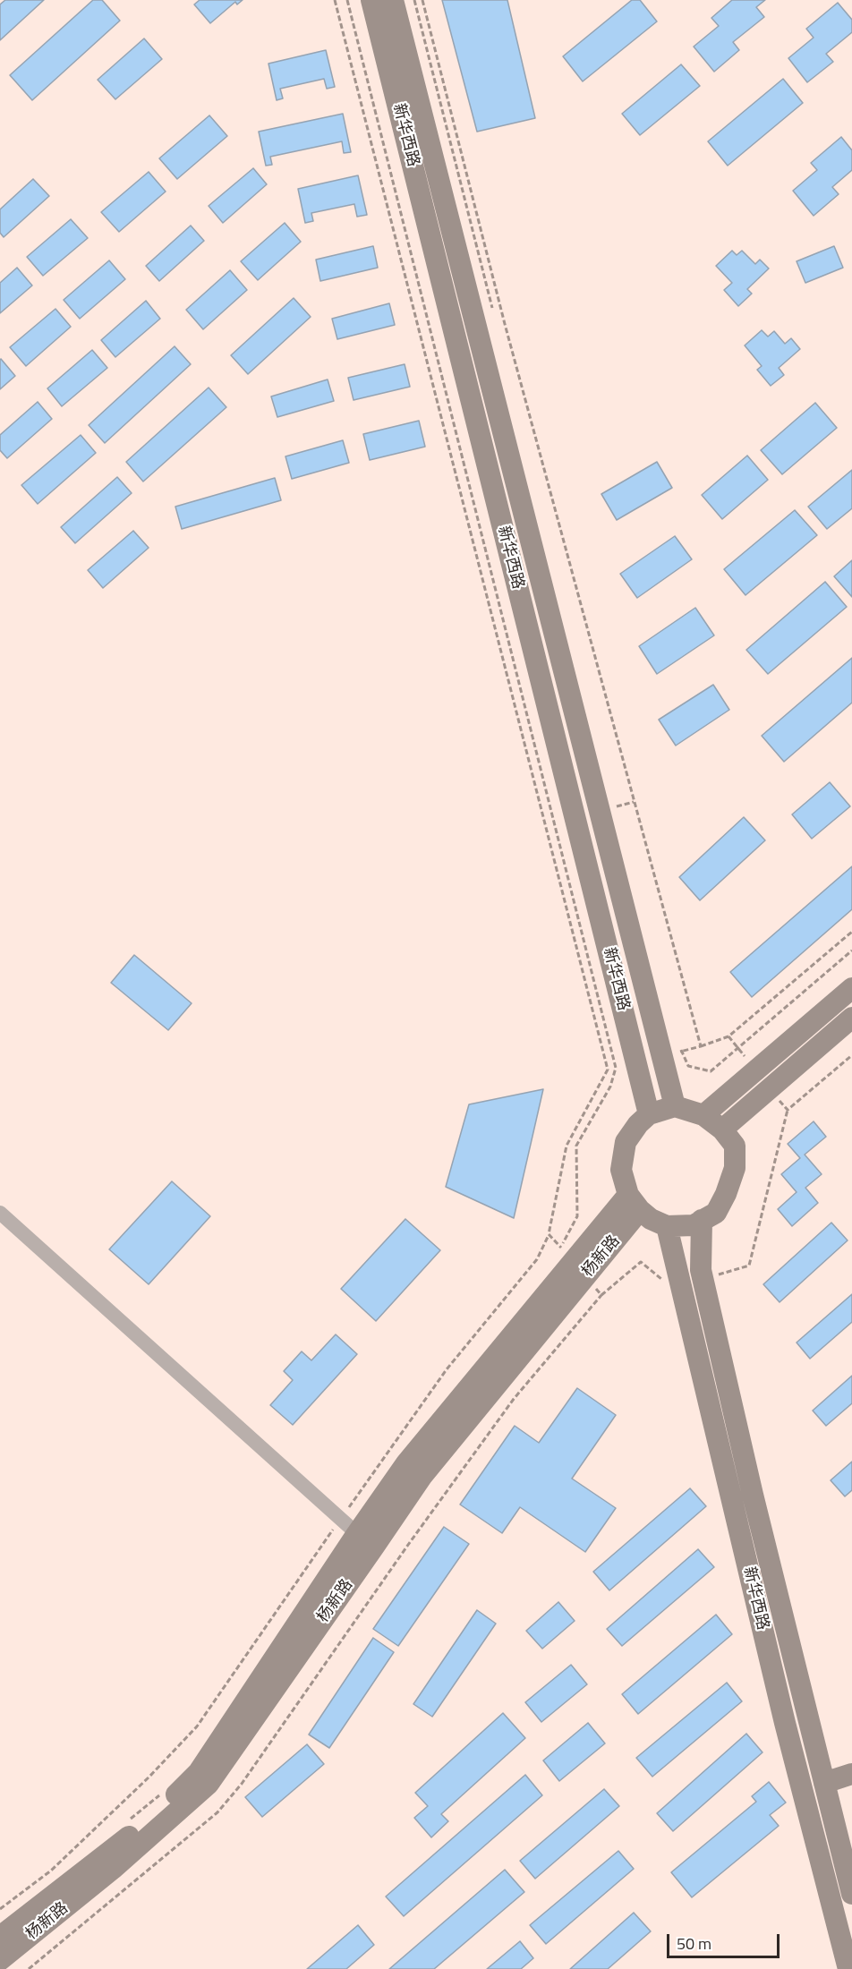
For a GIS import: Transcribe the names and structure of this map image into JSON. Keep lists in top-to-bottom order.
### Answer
{
  "streets": {
    "main road": ["新华西路", "杨新路"]
  },
  "crossings": [
    ["新华西路", "杨新路"]
  ],
  "scale_bar": "50 m"
}
